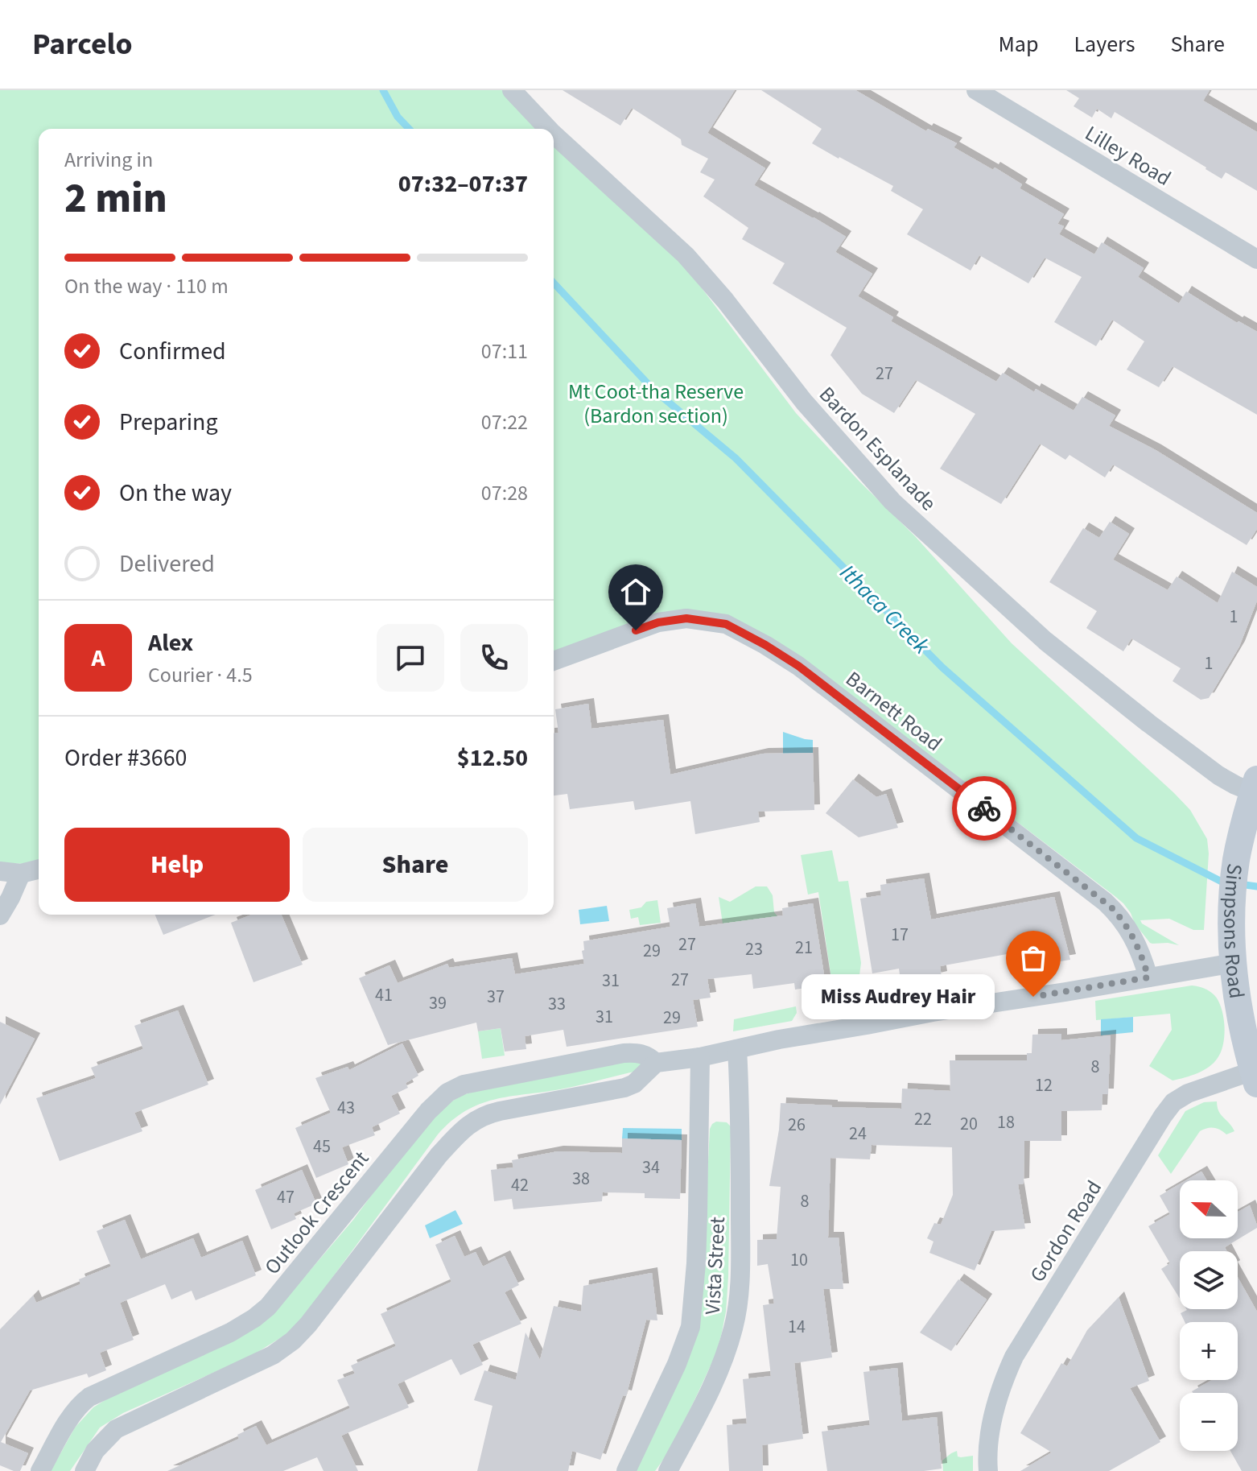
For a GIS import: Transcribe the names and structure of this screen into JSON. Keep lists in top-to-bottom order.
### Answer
{
  "streets": {
    "main road": ["Simpsons Road"],
    "street": [
      "Lilley Road",
      "Bardon Esplanade",
      "Barnett Road",
      "Outlook Crescent",
      "Gordon Road",
      "Vista Street"
    ]
  },
  "crossings": [
    ["Bardon Esplanade", "Simpsons Road"],
    ["Barnett Road", "Outlook Crescent"],
    ["Simpsons Road", "Outlook Crescent"],
    ["Simpsons Road", "Gordon Road"],
    ["Outlook Crescent", "Vista Street"]
  ],
  "water": ["Ithaca Creek"],
  "parks": ["Mt Coot-tha Reserve (Bardon section)"],
  "places": ["Miss Audrey Hair"],
  "house_numbers": [
    "27",
    "1",
    "1",
    "17",
    "27",
    "21",
    "23",
    "29",
    "27",
    "31",
    "41",
    "37",
    "39",
    "33",
    "31",
    "29",
    "8",
    "12",
    "43",
    "22",
    "18",
    "20",
    "26",
    "24",
    "45",
    "34",
    "38",
    "42",
    "47",
    "8",
    "10",
    "14"
  ],
  "north": "left",
  "page": {
    "header": "Parcelo",
    "nav": ["Map", "Layers", "Share"],
    "heading": ["2 min", "Arriving in", "07:32–07:37"],
    "panel": [
      "Alex",
      "Courier · 4.5",
      "Order #3660",
      "$12.50"
    ],
    "bar": "On the way · 110 m",
    "list": [
      ["Confirmed", "07:11"],
      ["Preparing", "07:22"],
      ["On the way", "07:28"],
      "Delivered"
    ],
    "round": "A",
    "buttons": ["Help", "Share"],
    "bubble": "Miss Audrey Hair",
    "map_buttons": ["+", "−"]
  }
}
